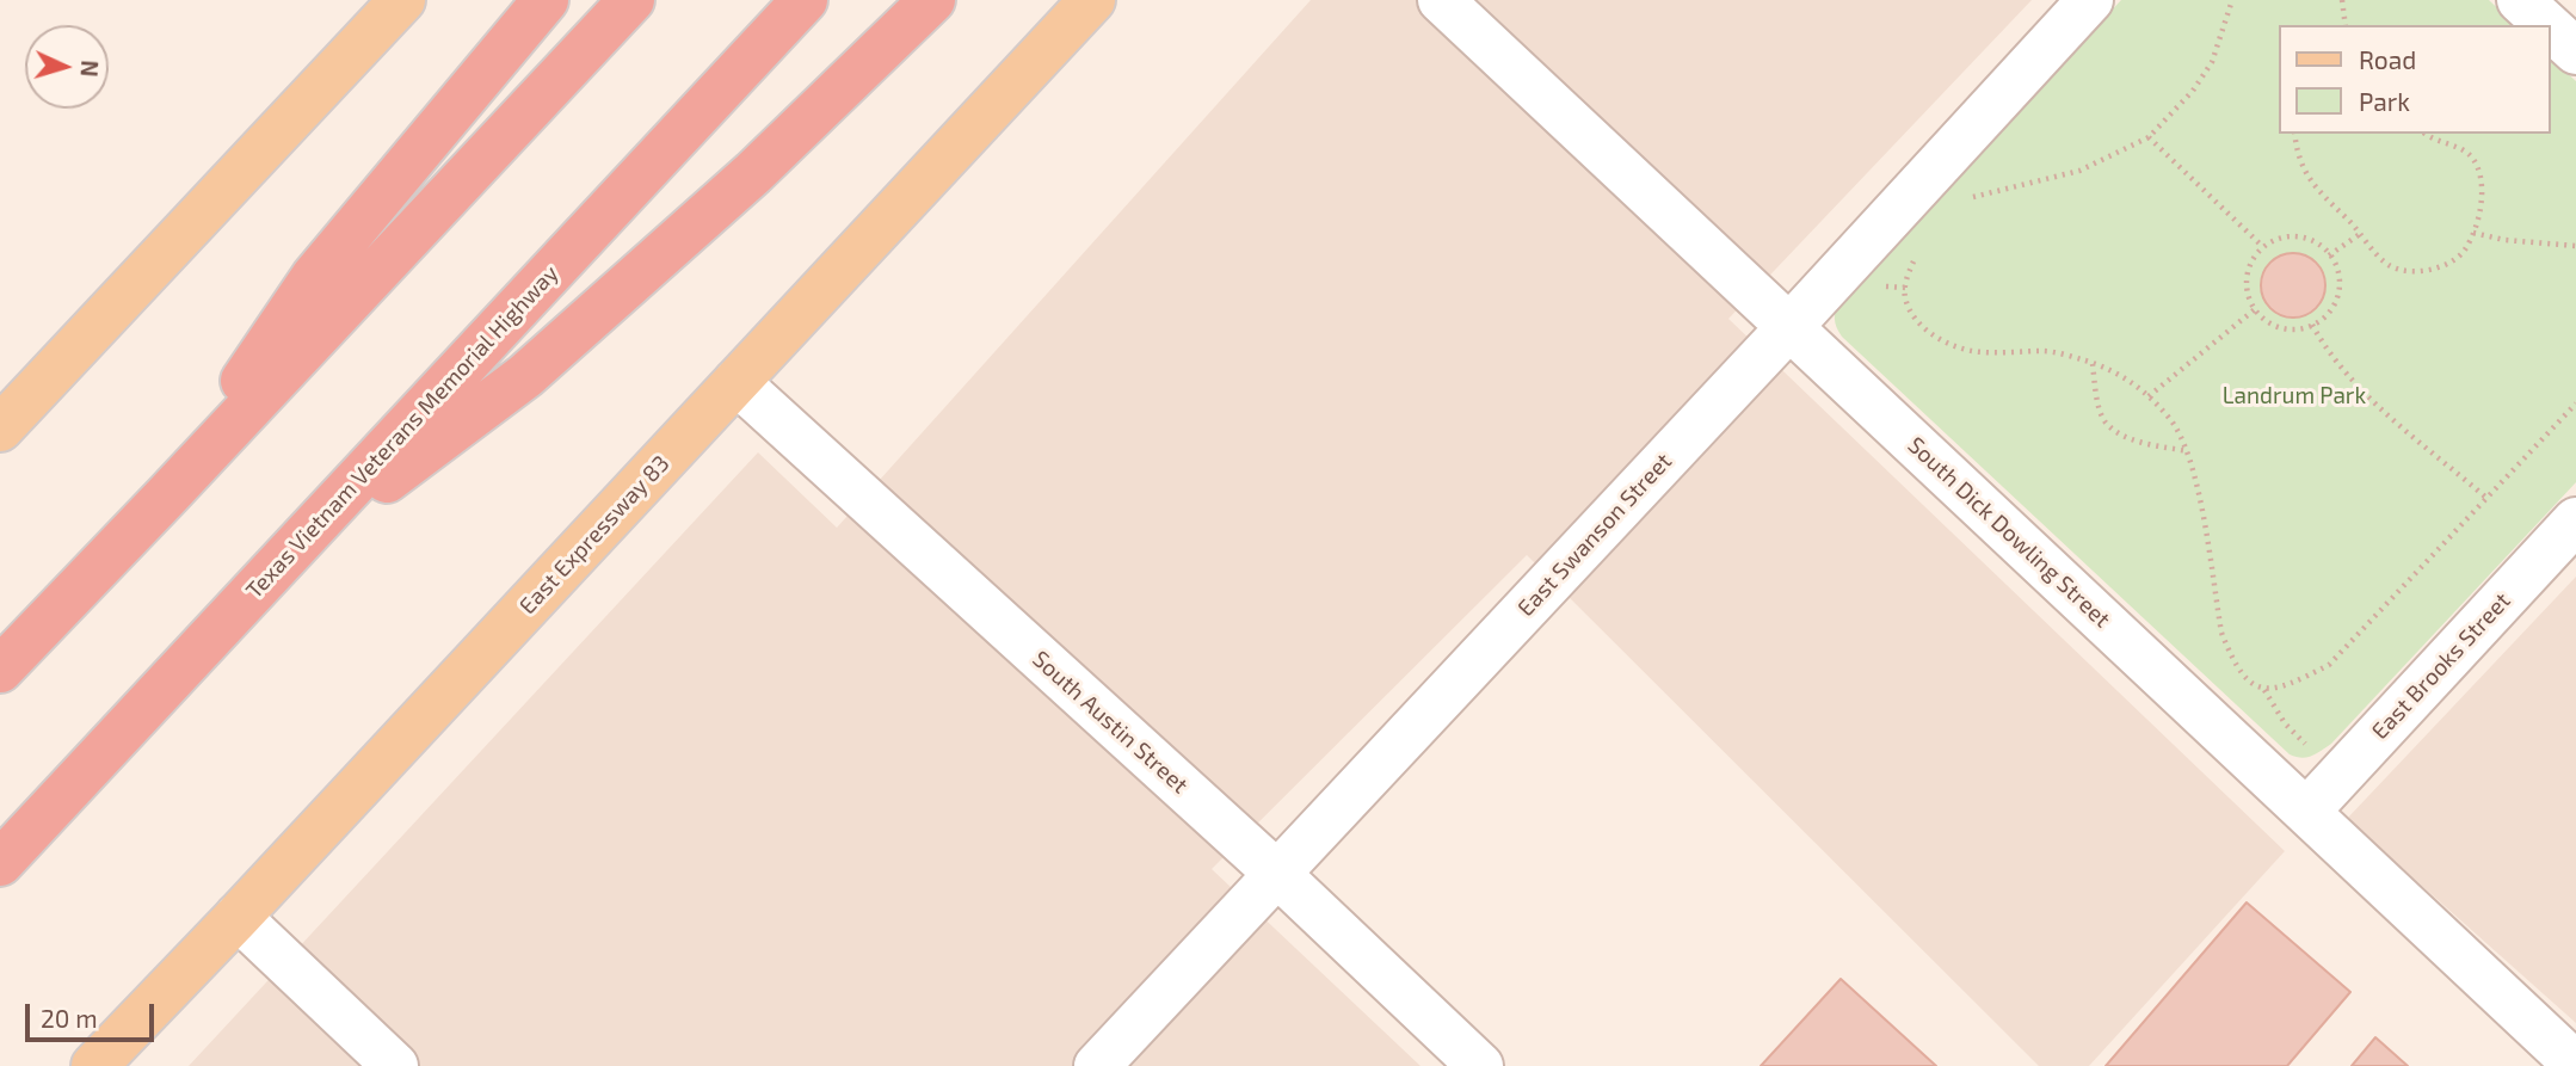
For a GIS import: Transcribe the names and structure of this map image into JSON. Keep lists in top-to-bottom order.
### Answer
{
  "streets": {
    "highway": ["Texas Vietnam Veterans Memorial Highway"],
    "main road": ["East Expressway 83"],
    "street": [
      "South Dick Dowling Street",
      "East Swanson Street",
      "East Brooks Street",
      "South Austin Street"
    ]
  },
  "crossings": [
    ["South Dick Dowling Street", "East Swanson Street"],
    ["South Dick Dowling Street", "East Brooks Street"],
    ["East Expressway 83", "South Austin Street"],
    ["East Swanson Street", "South Austin Street"]
  ],
  "parks": ["Landrum Park"],
  "legend": ["Road", "Park"],
  "scale_bar": "20 m",
  "north": "right"
}
